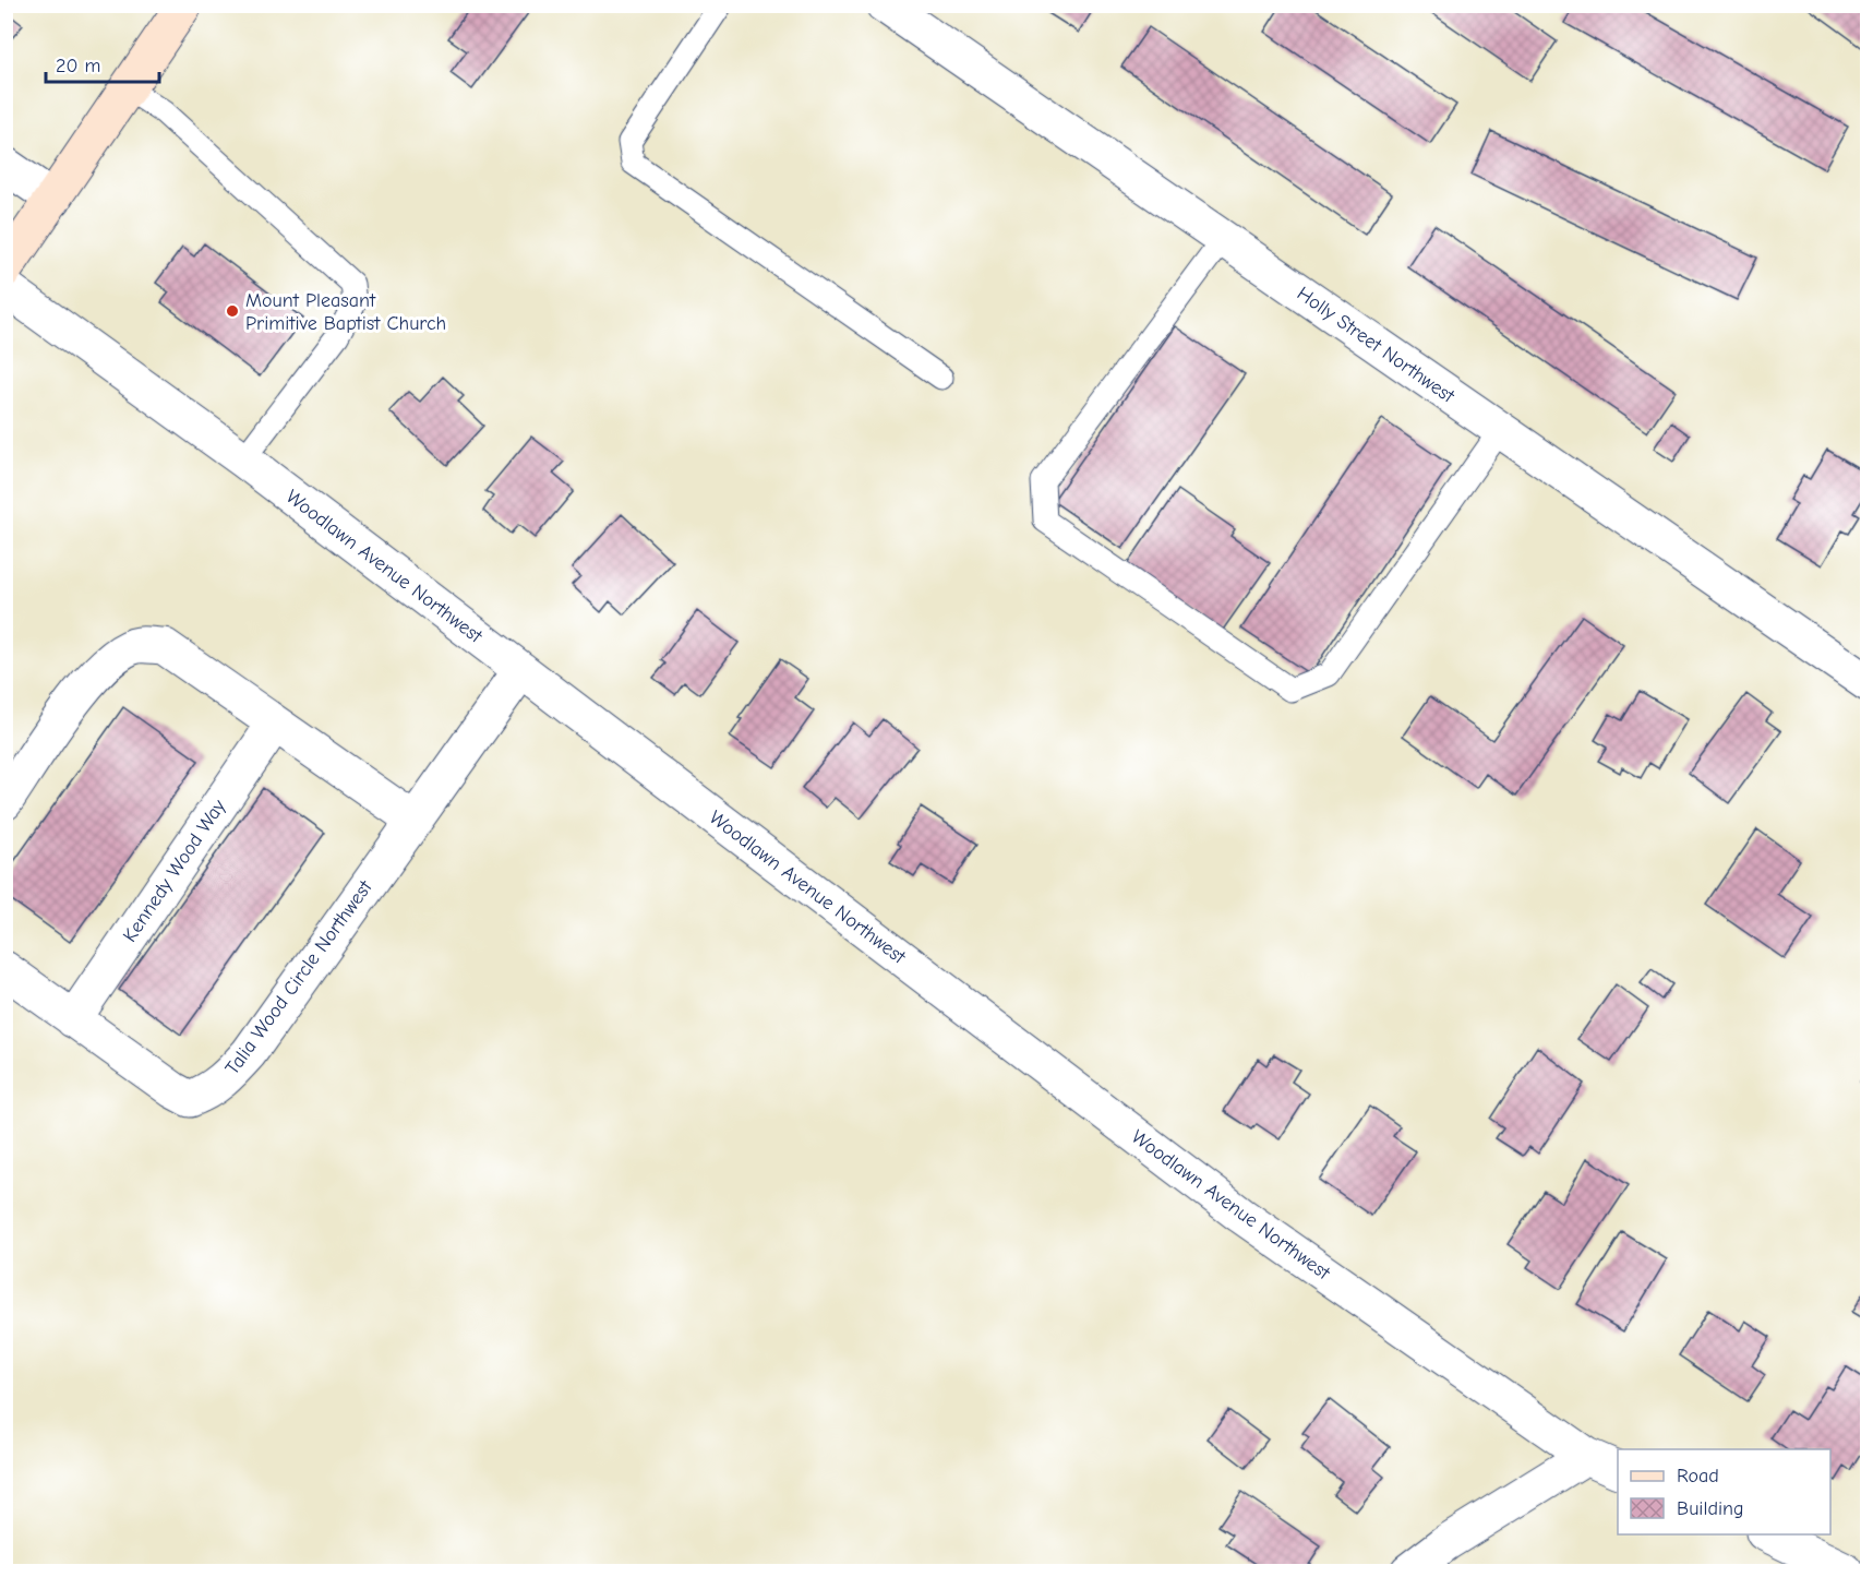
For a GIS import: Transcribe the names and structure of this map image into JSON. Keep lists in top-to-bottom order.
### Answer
{
  "streets": {
    "street": [
      "Holly Street Northwest",
      "Woodlawn Avenue Northwest",
      "Kennedy Wood Way",
      "Talia Wood Circle Northwest"
    ]
  },
  "crossings": [
    ["Woodlawn Avenue Northwest", "Talia Wood Circle Northwest"],
    ["Kennedy Wood Way", "Talia Wood Circle Northwest"]
  ],
  "places": ["Mount Pleasant Primitive Baptist Church"],
  "legend": ["Road", "Building"],
  "scale_bar": "20 m"
}
